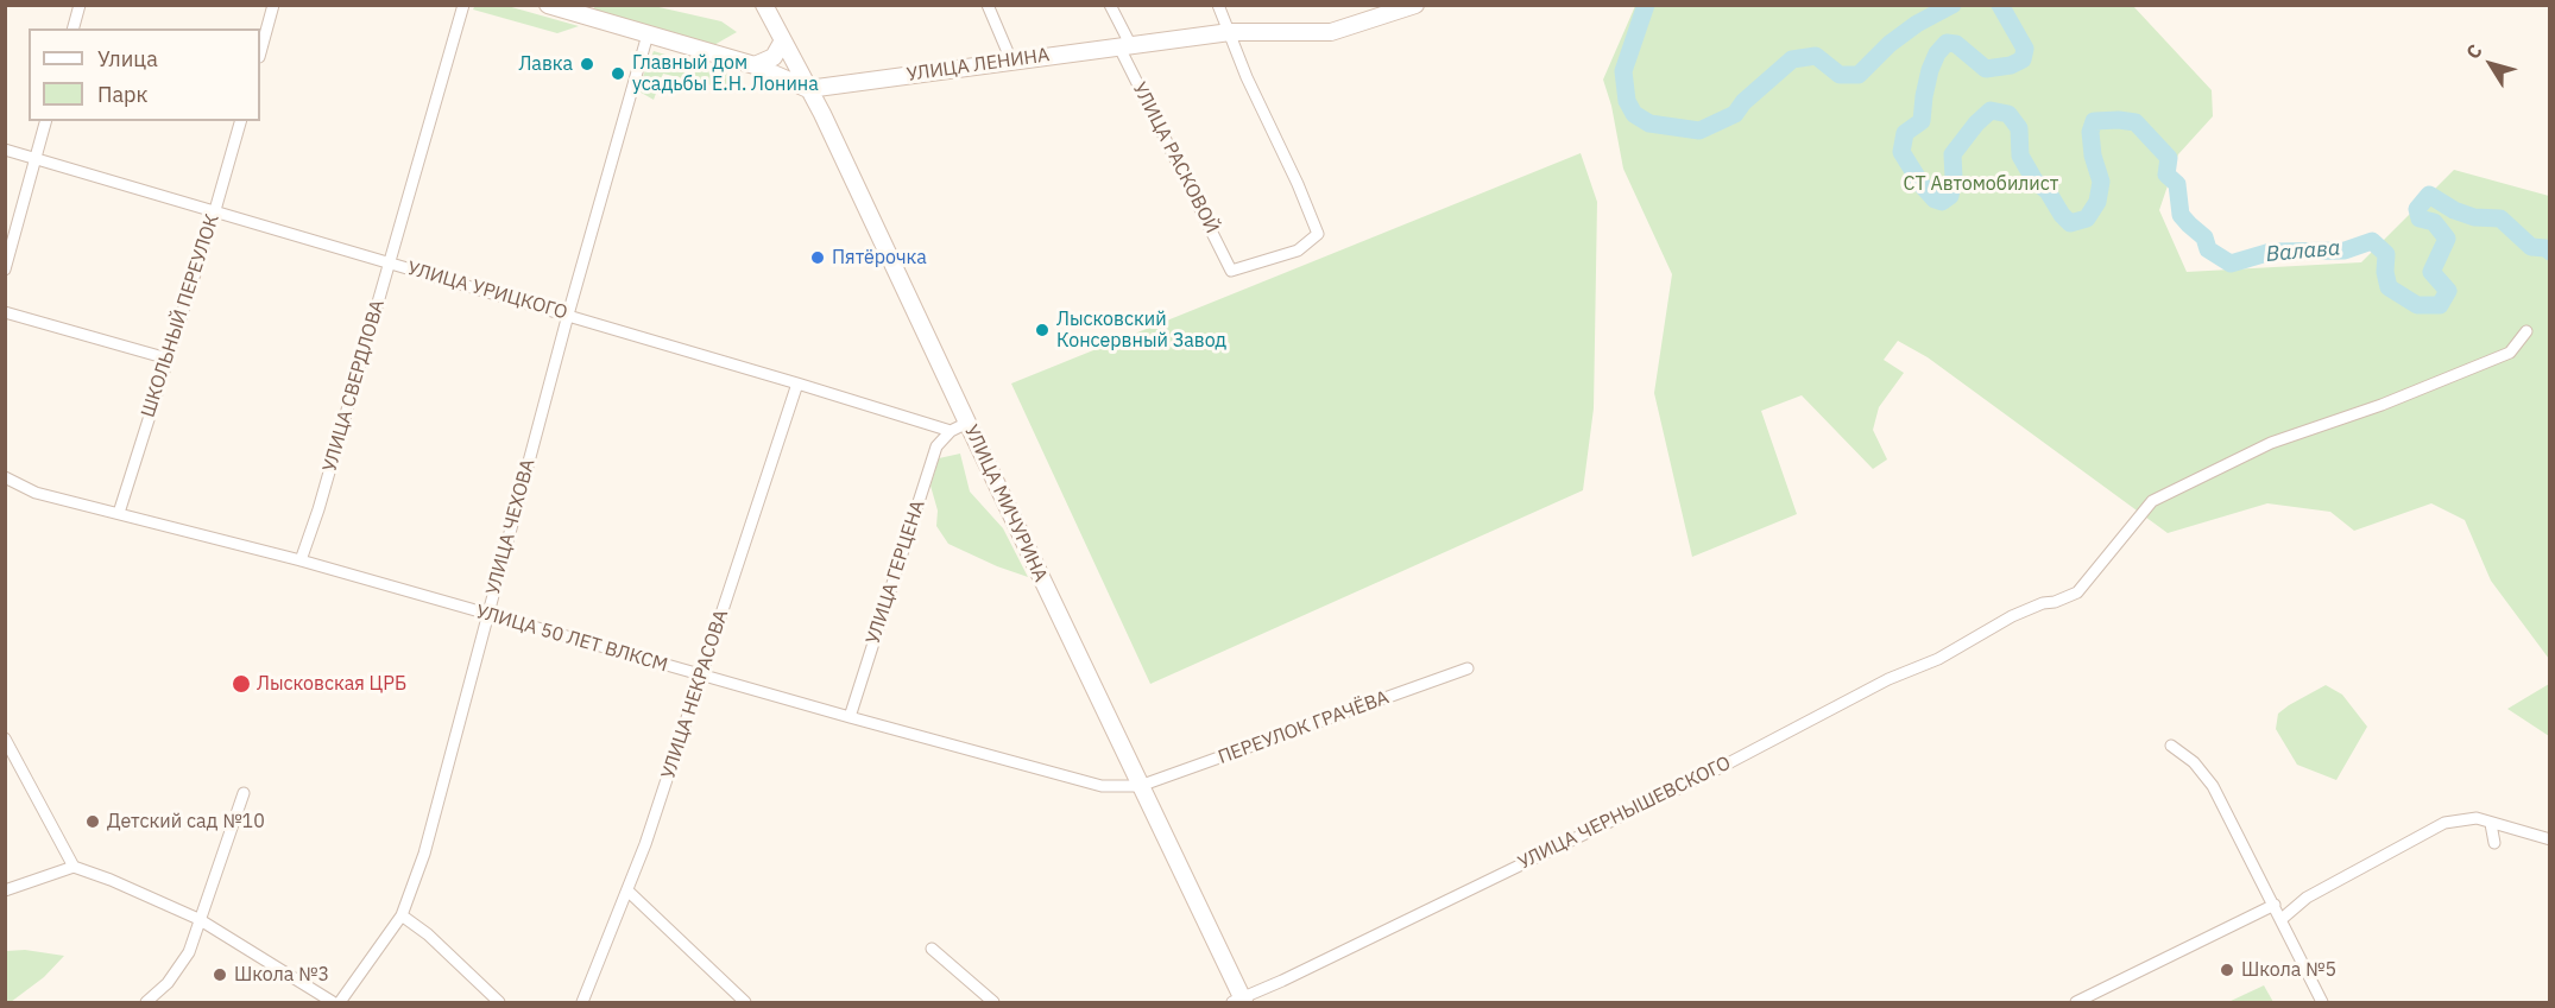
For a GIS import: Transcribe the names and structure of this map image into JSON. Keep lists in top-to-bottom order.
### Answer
{
  "streets": {
    "main road": ["УЛИЦА ЛЕНИНА", "УЛИЦА МИЧУРИНА"],
    "street": [
      "УЛИЦА РАСКОВОЙ",
      "УЛИЦА УРИЦКОГО",
      "ШКОЛЬНЫЙ ПЕРЕУЛОК",
      "УЛИЦА СВЕРДЛОВА",
      "УЛИЦА ЧЕХОВА",
      "УЛИЦА ГЕРЦЕНА",
      "УЛИЦА 50 ЛЕТ ВЛКСМ",
      "УЛИЦА НЕКРАСОВА",
      "ПЕРЕУЛОК ГРАЧЁВА",
      "УЛИЦА ЧЕРНЫШЕВСКОГО"
    ]
  },
  "crossings": [
    ["УЛИЦА ЛЕНИНА", "УЛИЦА РАСКОВОЙ"],
    ["УЛИЦА ЛЕНИНА", "УЛИЦА МИЧУРИНА"],
    ["УЛИЦА УРИЦКОГО", "ШКОЛЬНЫЙ ПЕРЕУЛОК"],
    ["УЛИЦА УРИЦКОГО", "УЛИЦА СВЕРДЛОВА"],
    ["УЛИЦА УРИЦКОГО", "УЛИЦА ЧЕХОВА"],
    ["УЛИЦА УРИЦКОГО", "УЛИЦА ГЕРЦЕНА"],
    ["УЛИЦА УРИЦКОГО", "УЛИЦА НЕКРАСОВА"],
    ["ШКОЛЬНЫЙ ПЕРЕУЛОК", "УЛИЦА 50 ЛЕТ ВЛКСМ"],
    ["УЛИЦА СВЕРДЛОВА", "УЛИЦА 50 ЛЕТ ВЛКСМ"],
    ["УЛИЦА МИЧУРИНА", "УЛИЦА 50 ЛЕТ ВЛКСМ"],
    ["УЛИЦА МИЧУРИНА", "ПЕРЕУЛОК ГРАЧЁВА"],
    ["УЛИЦА МИЧУРИНА", "УЛИЦА ЧЕРНЫШЕВСКОГО"],
    ["УЛИЦА ЧЕХОВА", "УЛИЦА 50 ЛЕТ ВЛКСМ"],
    ["УЛИЦА ГЕРЦЕНА", "УЛИЦА 50 ЛЕТ ВЛКСМ"],
    ["УЛИЦА 50 ЛЕТ ВЛКСМ", "УЛИЦА НЕКРАСОВА"],
    ["УЛИЦА 50 ЛЕТ ВЛКСМ", "ПЕРЕУЛОК ГРАЧЁВА"]
  ],
  "water": ["Валава"],
  "parks": ["СТ Автомобилист"],
  "places": [
    "Лавка",
    "Главный дом усадьбы Е.Н. Лонина",
    "Пятёрочка",
    "Лысковский Консервный Завод",
    "Лысковская ЦРБ",
    "Детский сад №10",
    "Школа №5",
    "Школа №3"
  ],
  "legend": ["Улица", "Парк"],
  "north": "top left"
}
